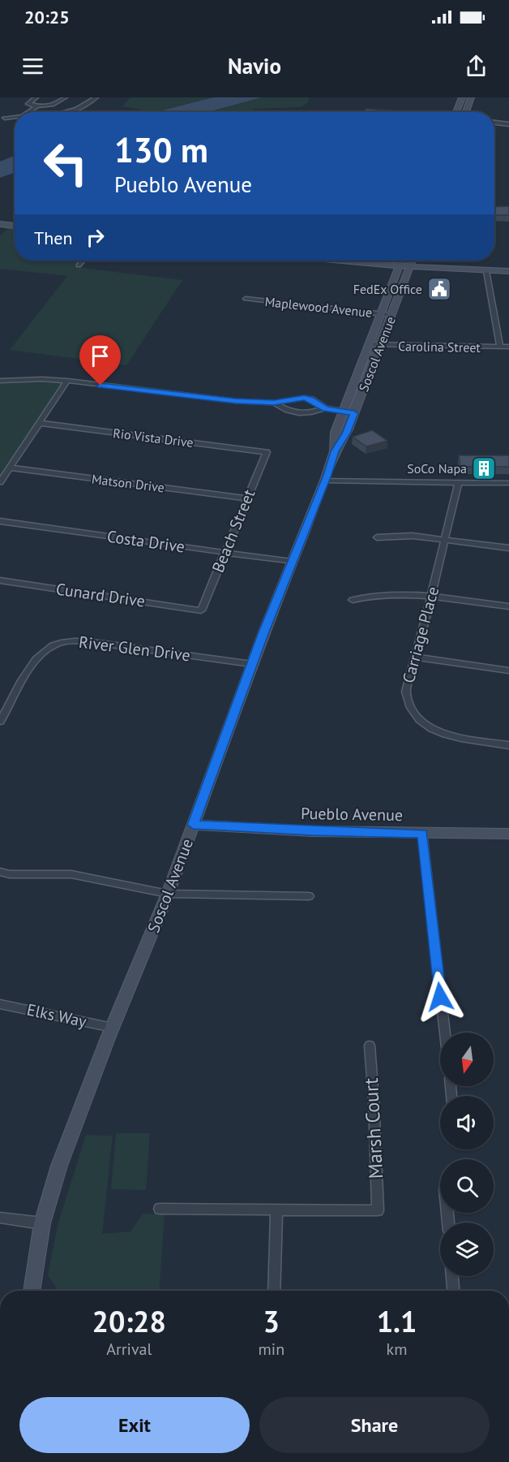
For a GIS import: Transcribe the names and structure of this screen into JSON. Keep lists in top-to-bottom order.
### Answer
{
  "streets": {
    "main road": ["Soscol Avenue", "Pueblo Avenue"],
    "street": [
      "Maplewood Avenue",
      "Carolina Street",
      "Rio Vista Drive",
      "Matson Drive",
      "Beach Street",
      "Costa Drive",
      "Cunard Drive",
      "Carriage Place",
      "River Glen Drive",
      "Elks Way",
      "Marsh Court"
    ]
  },
  "crossings": [
    ["Maplewood Avenue", "Soscol Avenue"],
    ["Carolina Street", "Soscol Avenue"],
    ["Soscol Avenue", "Costa Drive"],
    ["Soscol Avenue", "River Glen Drive"],
    ["Soscol Avenue", "Pueblo Avenue"],
    ["Soscol Avenue", "Elks Way"],
    ["Rio Vista Drive", "Beach Street"],
    ["Matson Drive", "Beach Street"],
    ["Beach Street", "Costa Drive"],
    ["Beach Street", "Cunard Drive"]
  ],
  "places": {
    "public building": ["FedEx Office"],
    "building": ["SoCo Napa"]
  },
  "north": "bottom",
  "page": {
    "status": "20:25",
    "header": "Navio",
    "turn": ["130 m", "Pueblo Avenue"],
    "then": "Then",
    "eta": [
      "20:28",
      "Arrival",
      "3",
      "min",
      "1.1",
      "km"
    ],
    "buttons": ["Exit", "Share"]
  }
}
